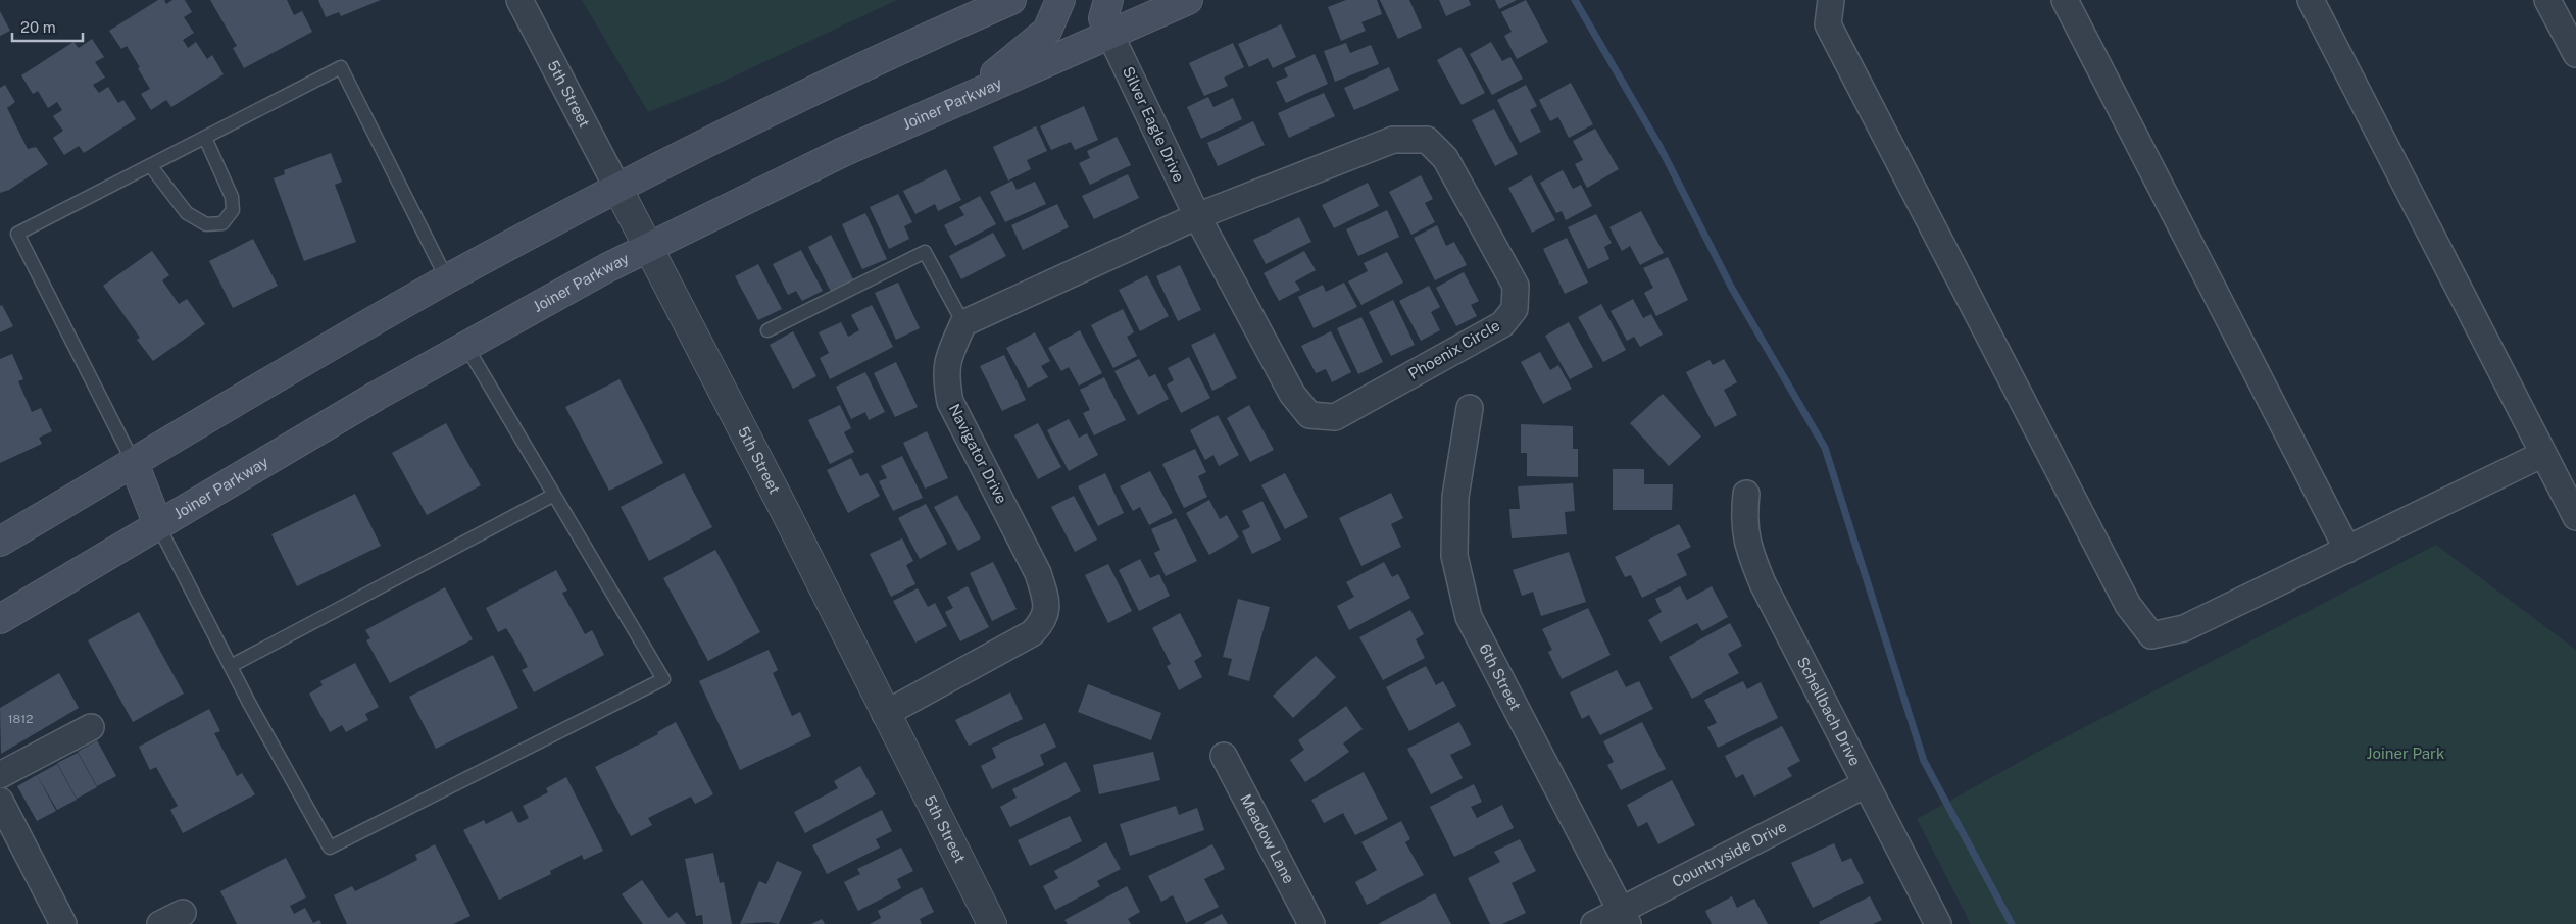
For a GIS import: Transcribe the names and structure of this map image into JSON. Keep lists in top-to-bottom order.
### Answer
{
  "streets": {
    "main road": ["Joiner Parkway"],
    "street": [
      "5th Street",
      "Silver Eagle Drive",
      "Phoenix Circle",
      "Navigator Drive",
      "6th Street",
      "Schellbach Drive",
      "Meadow Lane",
      "Countryside Drive"
    ]
  },
  "crossings": [
    ["5th Street", "Joiner Parkway"],
    ["5th Street", "Navigator Drive"],
    ["Joiner Parkway", "Silver Eagle Drive"],
    ["Silver Eagle Drive", "Phoenix Circle"],
    ["6th Street", "Countryside Drive"],
    ["Schellbach Drive", "Countryside Drive"]
  ],
  "parks": ["Joiner Park"],
  "house_numbers": ["1812"],
  "scale_bar": "20 m"
}
